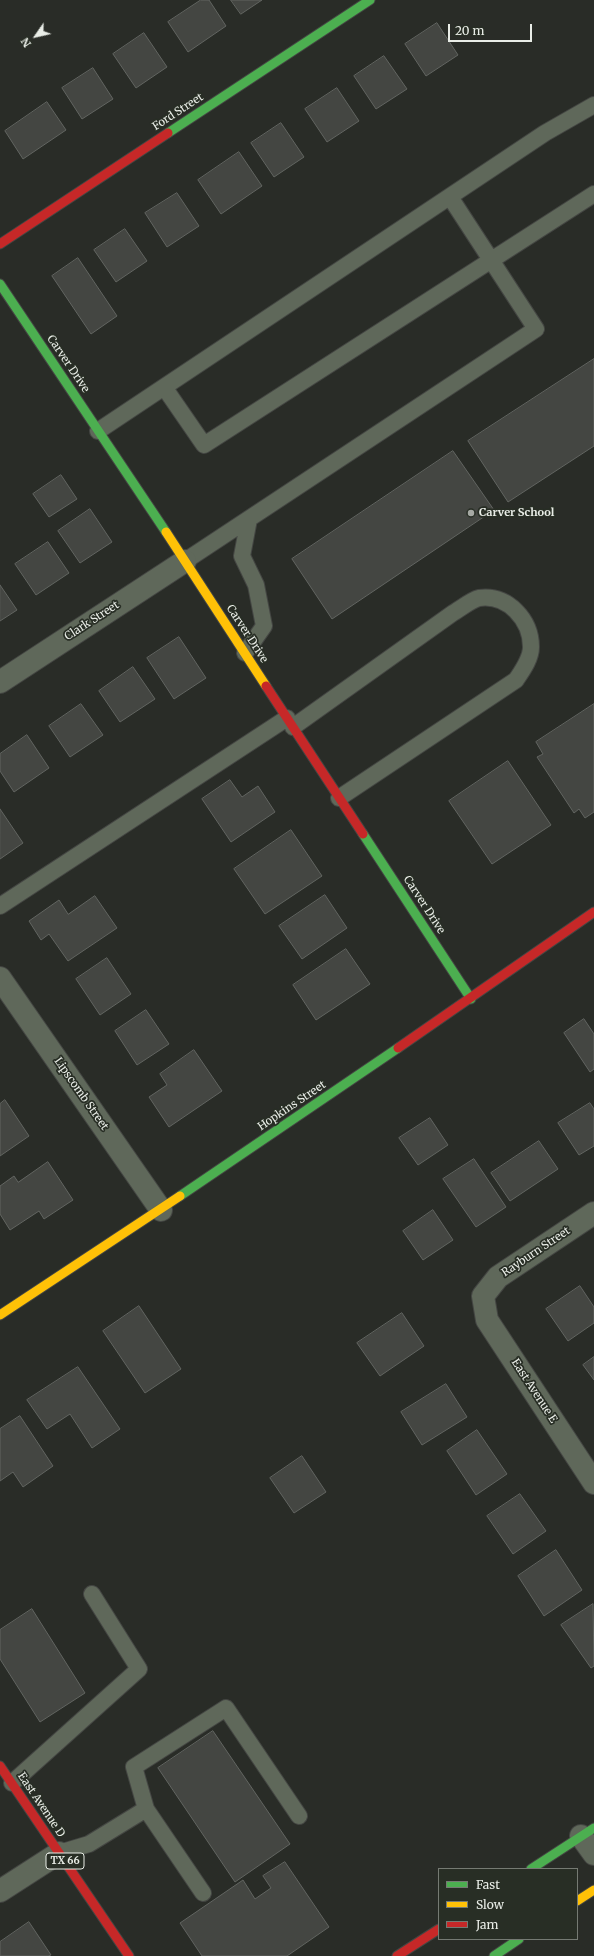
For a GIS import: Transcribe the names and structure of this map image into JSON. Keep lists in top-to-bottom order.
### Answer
{
  "streets": {
    "street": [
      "Ford Street",
      "Carver Drive",
      "Clark Street",
      "Lipscomb Street",
      "Hopkins Street",
      "Rayburn Street",
      "East Avenue E",
      "East Avenue D",
      "TX 66"
    ]
  },
  "crossings": [
    ["Carver Drive", "Clark Street"],
    ["Carver Drive", "Hopkins Street"],
    ["Lipscomb Street", "Hopkins Street"],
    ["Rayburn Street", "East Avenue E"]
  ],
  "places": ["Carver School"],
  "legend": ["Fast", "Slow", "Jam"],
  "scale_bar": "20 m",
  "north": "bottom left"
}
